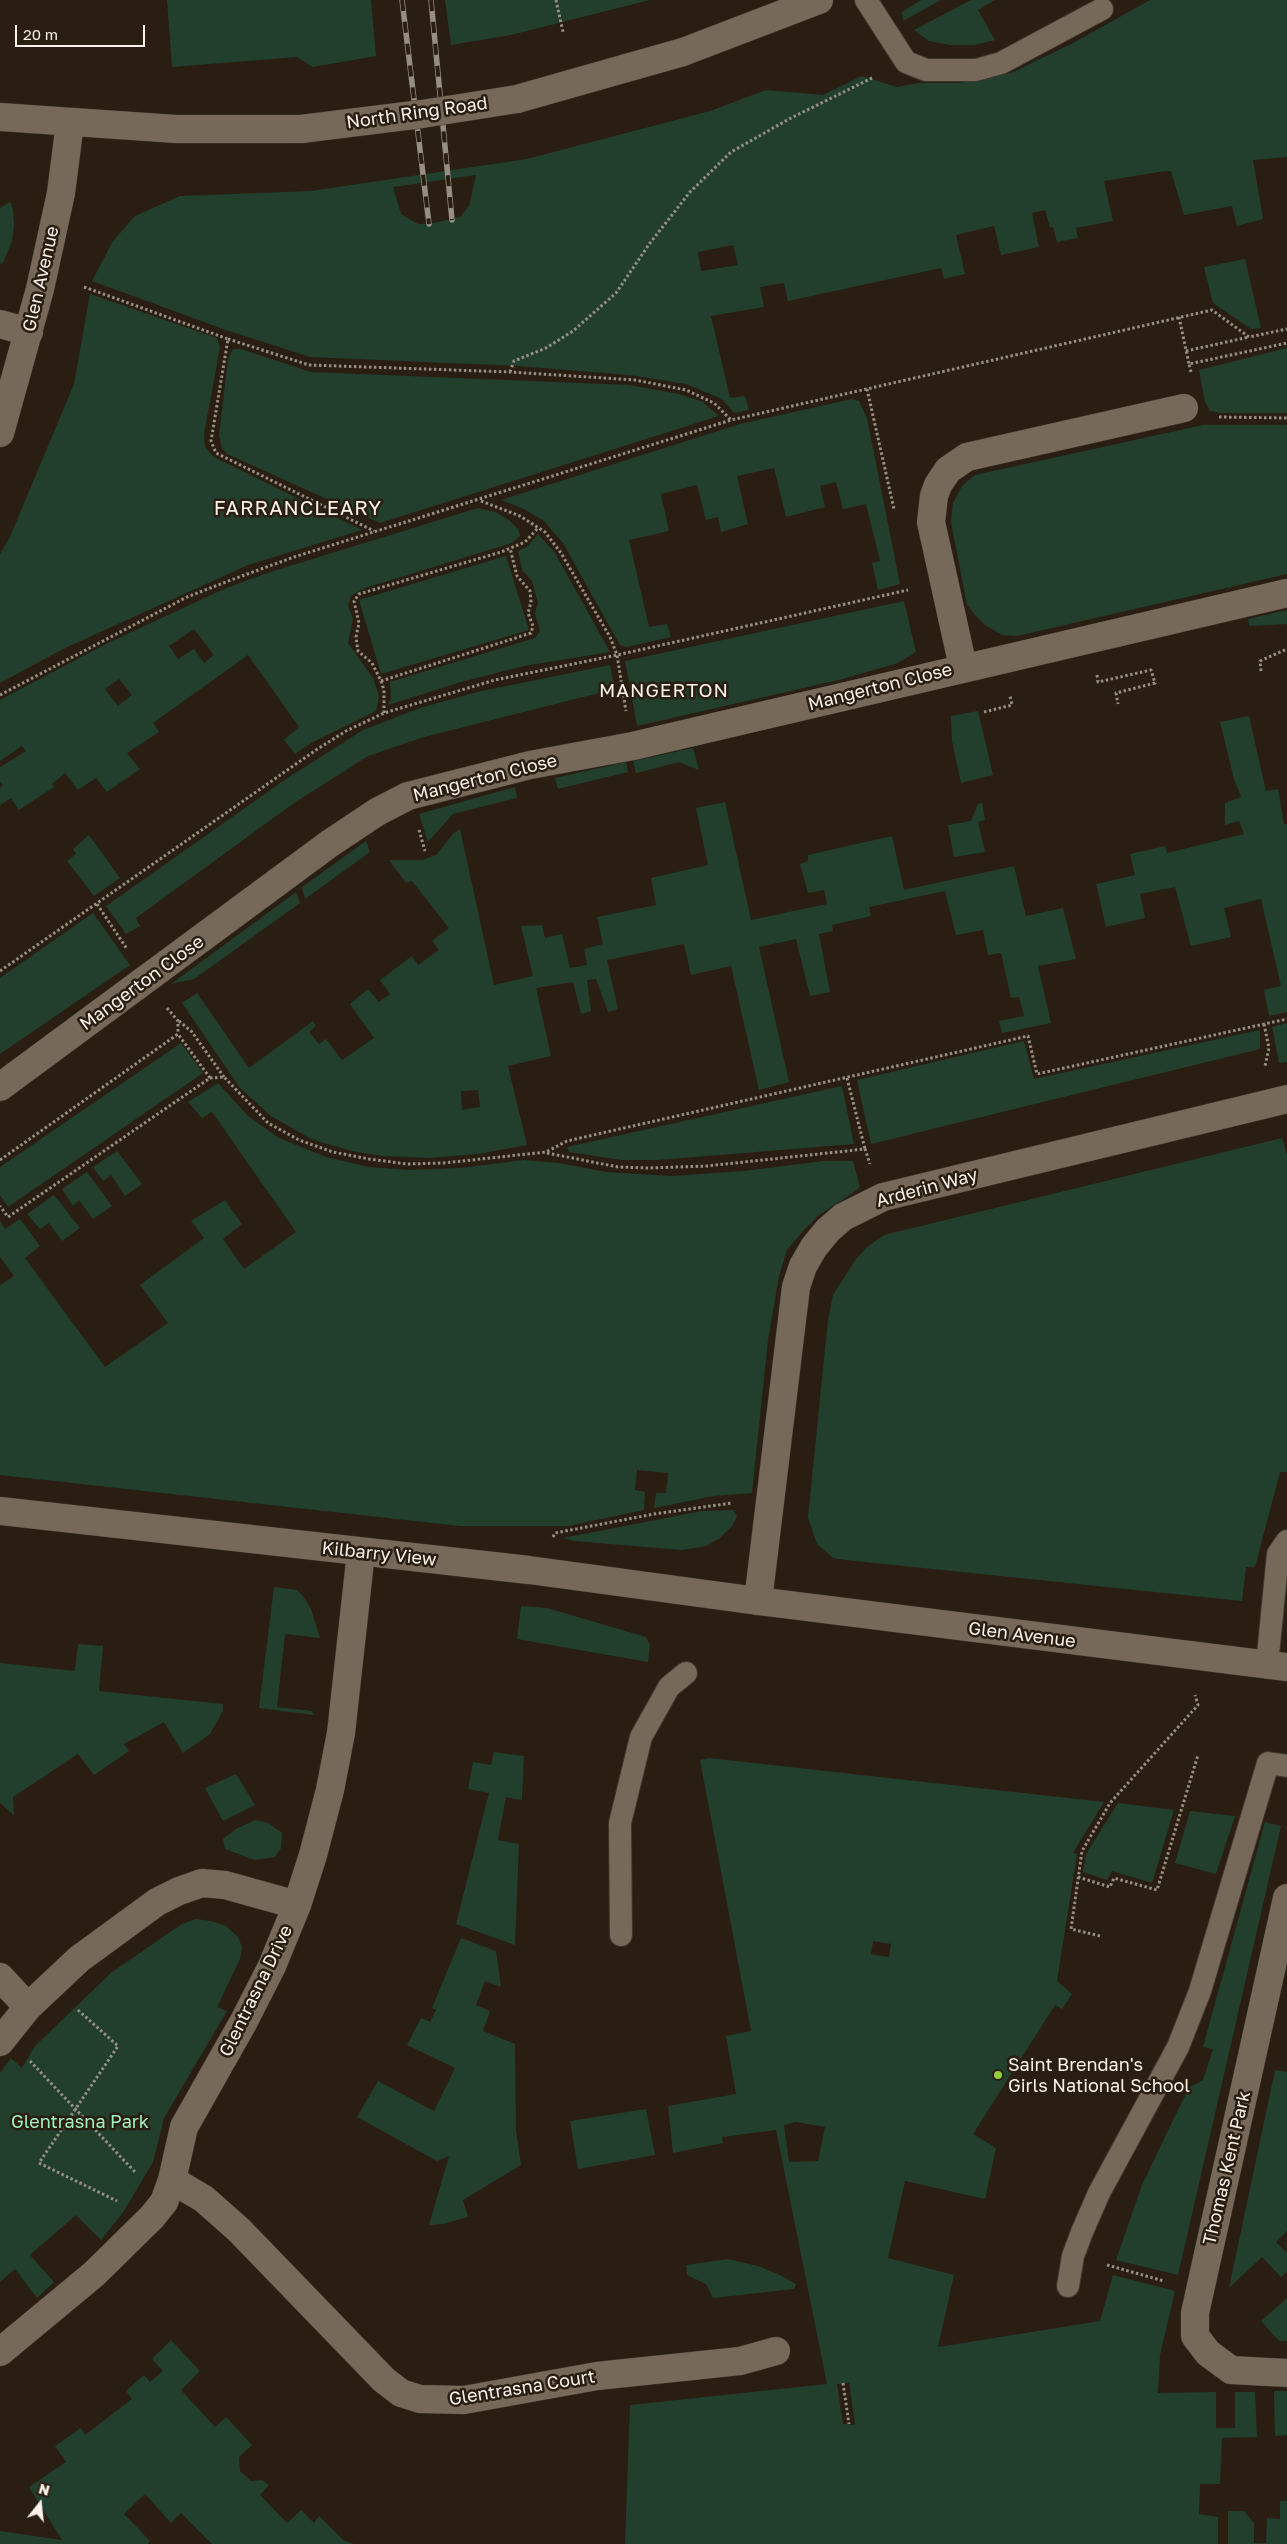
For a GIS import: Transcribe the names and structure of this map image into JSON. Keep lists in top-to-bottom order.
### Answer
{
  "streets": {
    "street": [
      "North Ring Road",
      "Glen Avenue",
      "Mangerton Close",
      "Arderin Way",
      "Kilbarry View",
      "Glentrasna Drive",
      "Thomas Kent Park",
      "Glentrasna Court"
    ]
  },
  "crossings": [
    ["North Ring Road", "Glen Avenue"],
    ["Glen Avenue", "Arderin Way"],
    ["Glen Avenue", "Kilbarry View"],
    ["Arderin Way", "Kilbarry View"],
    ["Kilbarry View", "Glentrasna Drive"],
    ["Glentrasna Drive", "Glentrasna Court"]
  ],
  "districts": ["FARRANCLEARY", "MANGERTON"],
  "parks": ["Glentrasna Park"],
  "places": ["Saint Brendan's Girls National School"],
  "scale_bar": "20 m",
  "north": "top"
}
